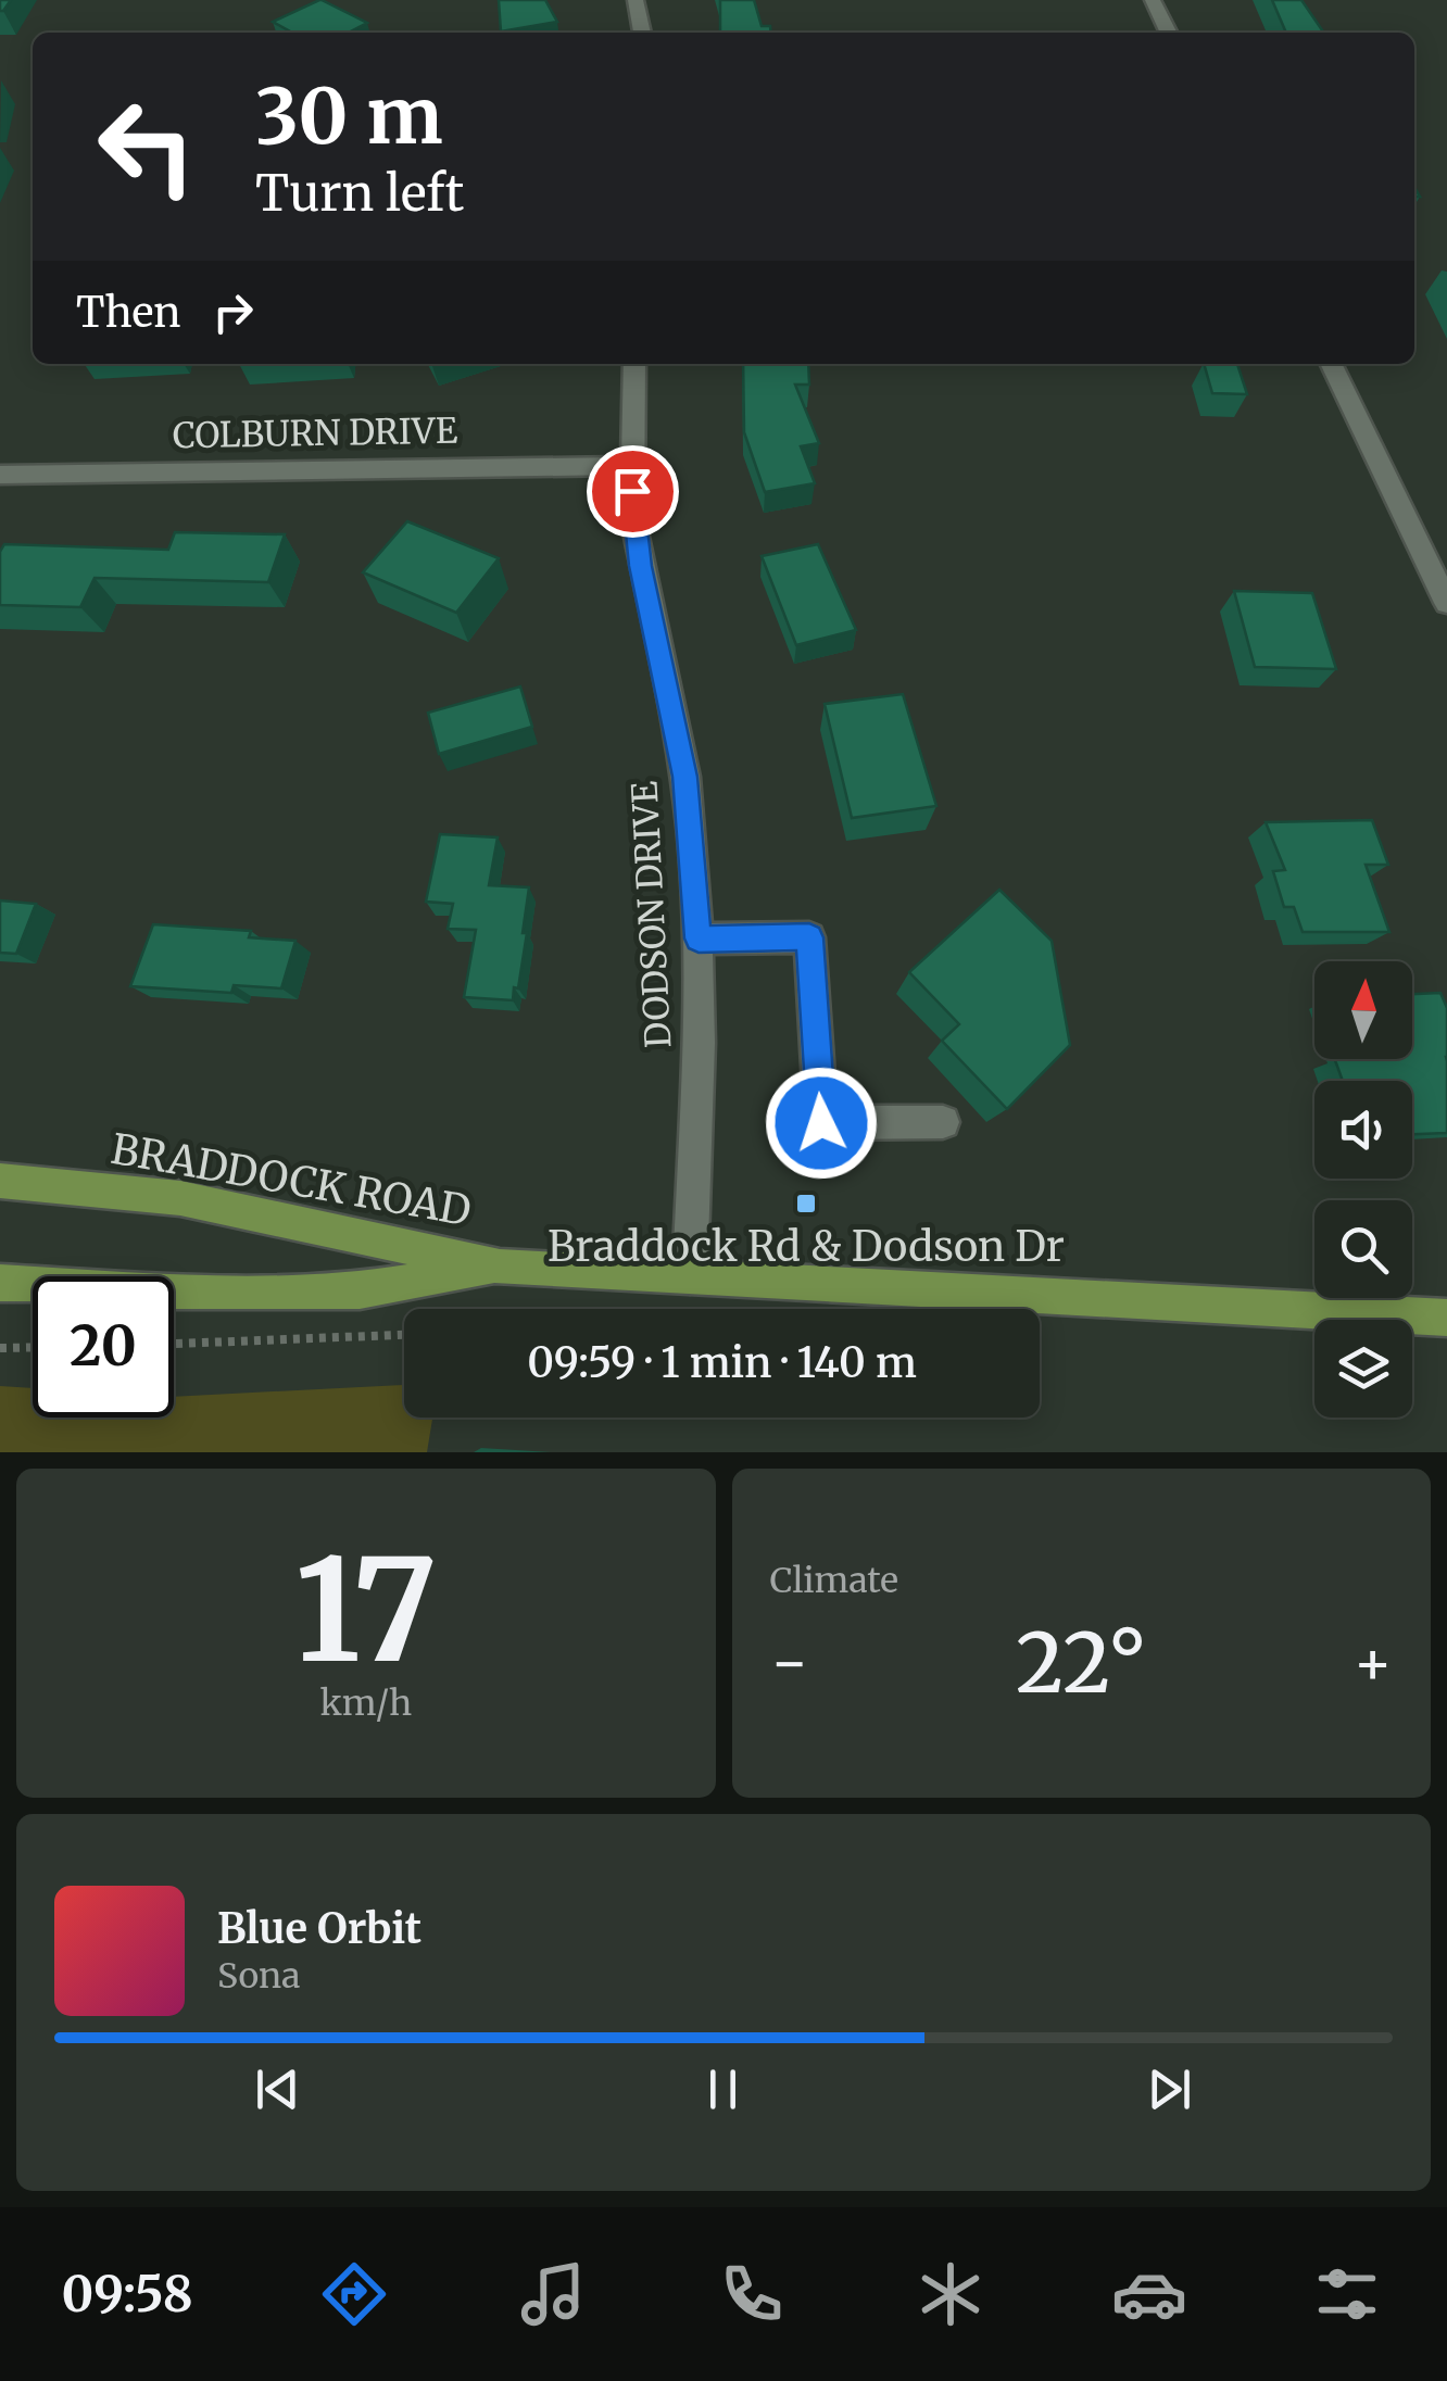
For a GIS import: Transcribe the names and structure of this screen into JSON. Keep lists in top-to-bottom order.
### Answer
{
  "streets": {
    "main road": ["BRADDOCK ROAD"],
    "street": ["COLBURN DRIVE", "DODSON DRIVE"]
  },
  "crossings": [
    ["COLBURN DRIVE", "DODSON DRIVE"],
    ["DODSON DRIVE", "BRADDOCK ROAD"]
  ],
  "places": {
    "transit": ["Braddock Rd & Dodson Dr"]
  },
  "north": "top",
  "page": {
    "turn": ["30 m", "Turn left"],
    "then": "Then",
    "limit": "20",
    "trip": "09:59 · 1 min · 140 m",
    "tile": [
      ["17", "km/h"],
      "Climate"
    ],
    "heat": ["−", "22°", "+"],
    "song": ["Blue Orbit", "Sona"],
    "tabs": "09:58"
  }
}
